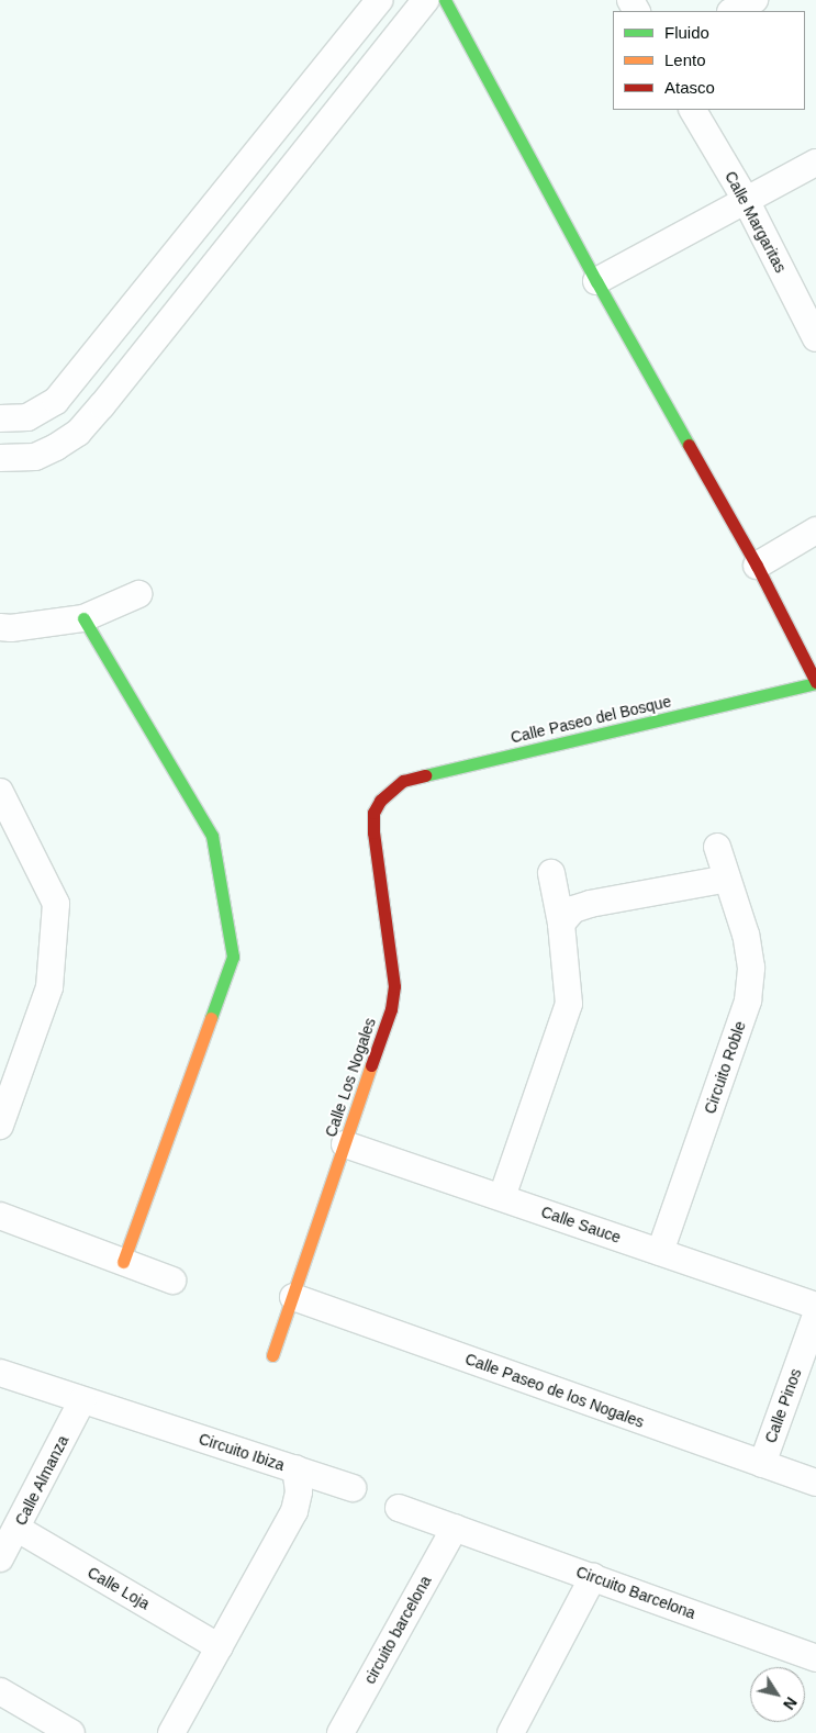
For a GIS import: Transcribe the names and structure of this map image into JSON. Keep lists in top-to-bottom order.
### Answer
{
  "streets": {
    "street": [
      "Calle Margaritas",
      "Calle Paseo del Bosque",
      "Circuito Roble",
      "Calle Los Nogales",
      "Calle Sauce",
      "Calle Paseo de los Nogales",
      "Calle Pinos",
      "Circuito Ibiza",
      "Calle Almanza",
      "Calle Loja",
      "Circuito Barcelona",
      "circuito barcelona"
    ]
  },
  "crossings": [
    ["Calle Paseo del Bosque", "Calle Los Nogales"],
    ["Circuito Roble", "Calle Sauce"],
    ["Calle Los Nogales", "Calle Sauce"],
    ["Calle Los Nogales", "Calle Paseo de los Nogales"],
    ["Calle Paseo de los Nogales", "Calle Pinos"],
    ["Circuito Ibiza", "Calle Almanza"],
    ["Circuito Ibiza", "Calle Loja"],
    ["Calle Almanza", "Calle Loja"],
    ["Circuito Barcelona", "circuito barcelona"]
  ],
  "legend": ["Fluido", "Lento", "Atasco"],
  "north": "bottom right"
}
